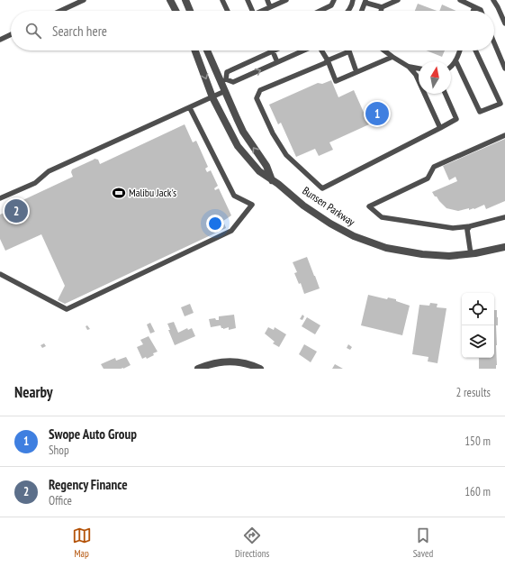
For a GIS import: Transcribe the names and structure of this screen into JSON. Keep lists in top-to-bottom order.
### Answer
{
  "streets": {
    "street": ["Bunsen Parkway"]
  },
  "places": {
    "sports": ["Malibu Jack's"]
  },
  "north": "top",
  "page": {
    "search": "Search here",
    "pins": ["1", "2"],
    "heading": ["Nearby", "2 results"],
    "list": [
      {
        "mark": "1",
        "name": "Swope Auto Group",
        "note": "Shop",
        "value": "150 m"
      },
      {
        "mark": "2",
        "name": "Regency Finance",
        "note": "Office",
        "value": "160 m"
      }
    ],
    "nav": ["Map", "Directions", "Saved"]
  }
}
